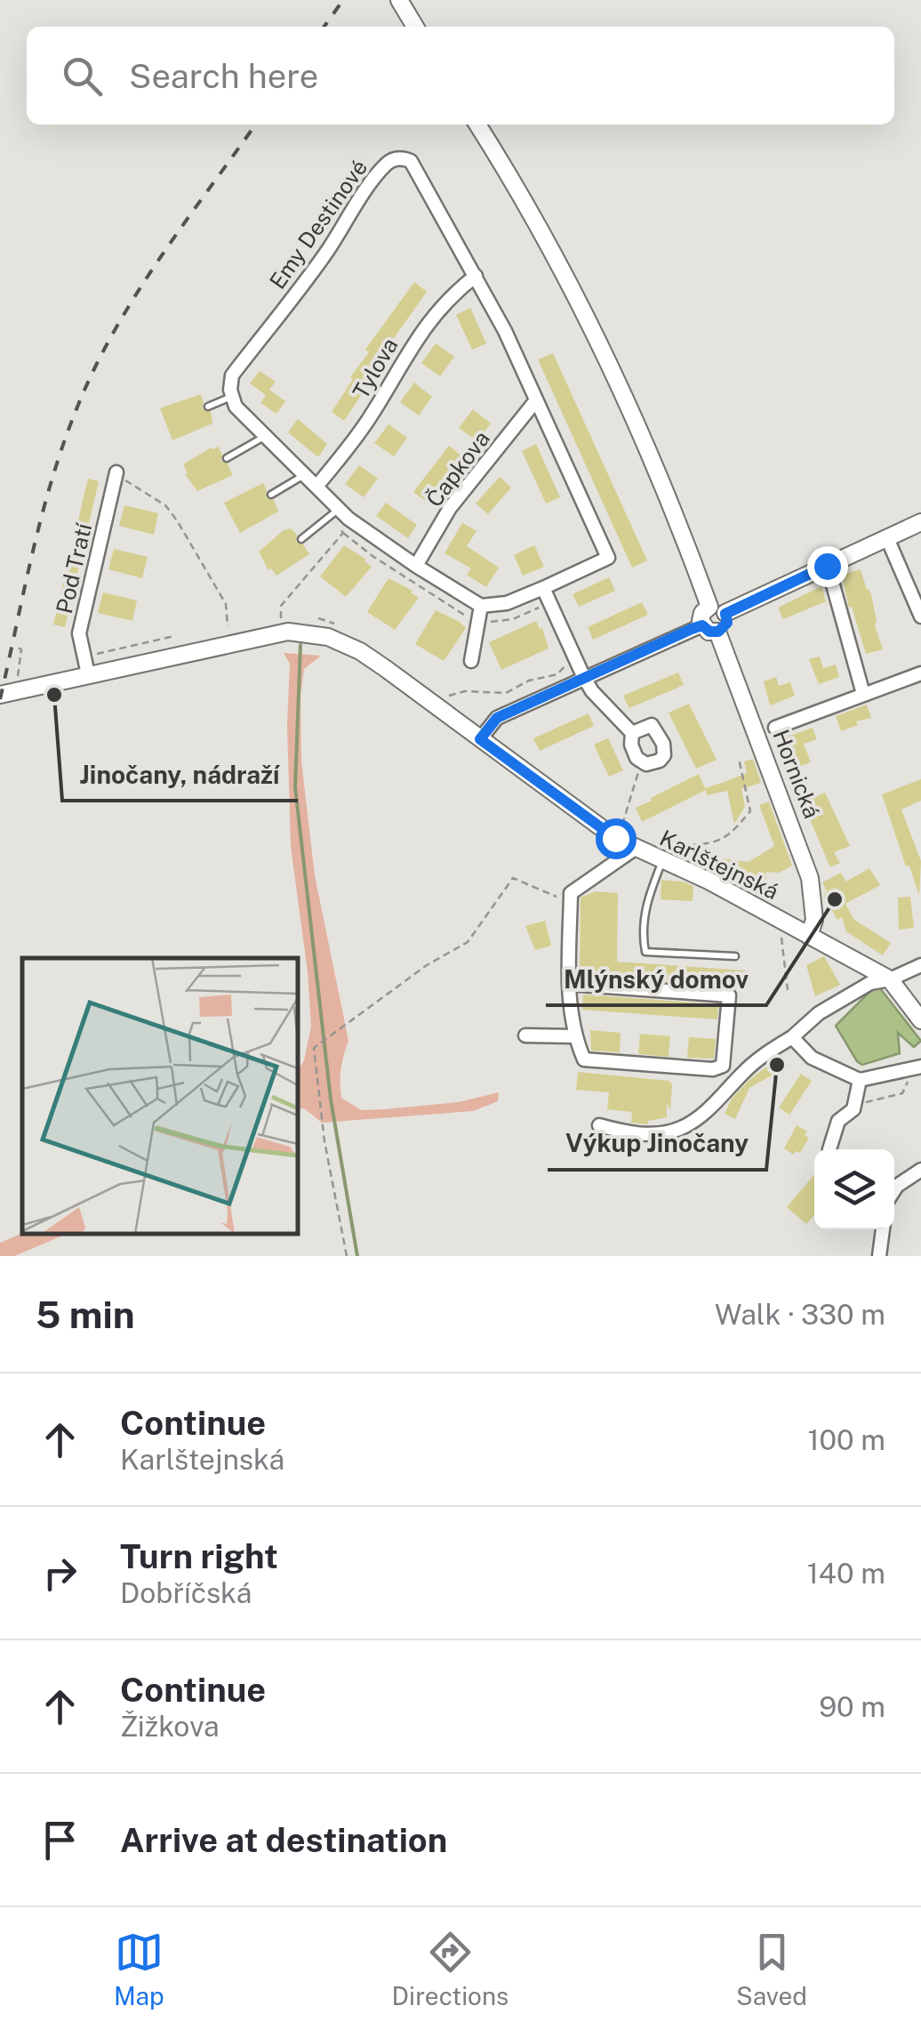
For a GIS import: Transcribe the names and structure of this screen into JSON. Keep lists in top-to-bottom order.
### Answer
{
  "streets": {
    "street": [
      "Emy Destinové",
      "Tylova",
      "Čapkova",
      "Pod Tratí",
      "Hornická",
      "Karlštejnská"
    ]
  },
  "crossings": [
    ["Emy Destinové", "Tylova"],
    ["Emy Destinové", "Čapkova"],
    ["Pod Tratí", "Karlštejnská"],
    ["Hornická", "Karlštejnská"]
  ],
  "places": ["Jinočany, nádraží", "Mlýnský domov", "Výkup Jinočany"],
  "page": {
    "search": "Search here",
    "heading": ["5 min", "Walk · 330 m"],
    "list": [
      ["Continue", "Karlštejnská", "100 m"],
      ["Turn right", "Dobříčská", "140 m"],
      ["Continue", "Žižkova", "90 m"],
      "Arrive at destination"
    ],
    "nav": ["Map", "Directions", "Saved"]
  }
}
